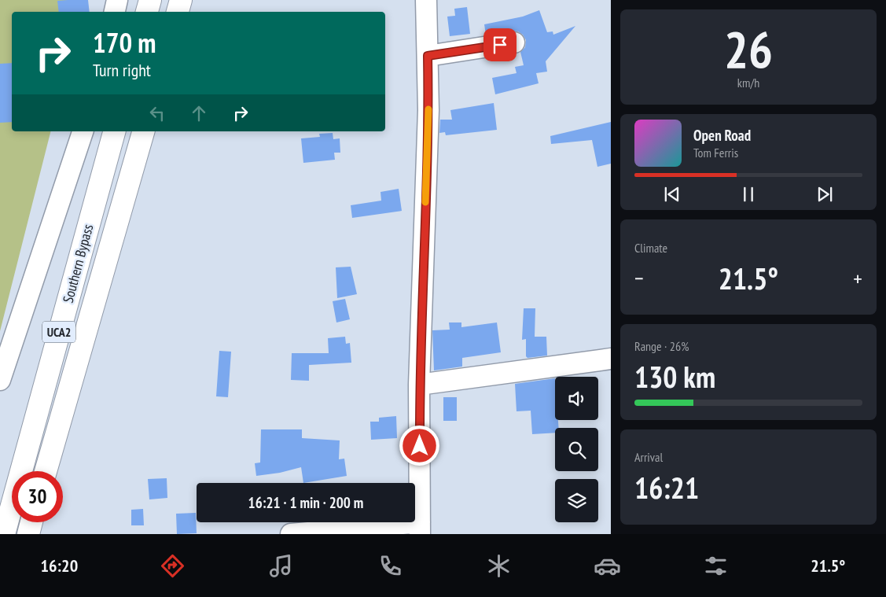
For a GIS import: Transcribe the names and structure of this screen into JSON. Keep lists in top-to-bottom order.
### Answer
{
  "streets": {
    "highway": ["Southern Bypass", "UCA2"]
  },
  "page": {
    "tile": [
      ["26", "km/h"],
      "Climate",
      ["Range · 26%", "130 km"],
      ["Arrival", "16:21"]
    ],
    "turn": ["170 m", "Turn right"],
    "song": ["Open Road", "Tom Ferris"],
    "heat": ["−", "21.5°", "+"],
    "limit": "30",
    "trip": "16:21 · 1 min · 200 m",
    "tabs": ["16:20", "21.5°"]
  }
}
